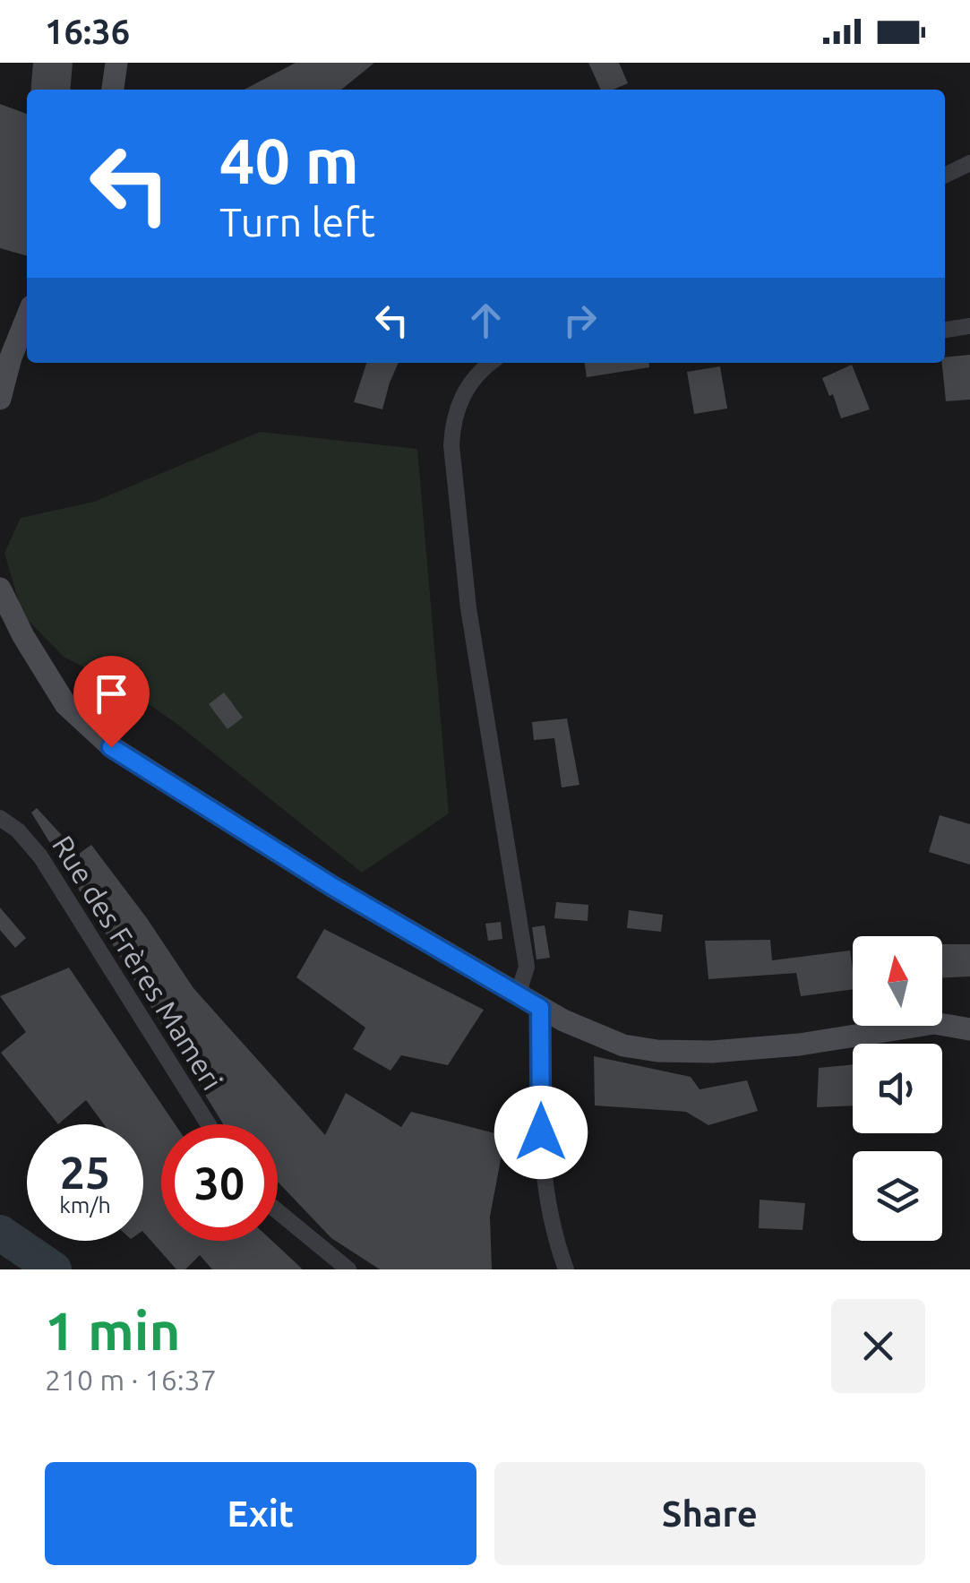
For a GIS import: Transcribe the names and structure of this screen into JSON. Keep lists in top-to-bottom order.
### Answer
{
  "streets": {
    "street": ["Rue des Frères Mameri"]
  },
  "north": "top",
  "page": {
    "status": "16:36",
    "turn": ["40 m", "Turn left"],
    "speed": "25 km/h",
    "limit": "30",
    "heading": ["1 min", "210 m · 16:37"],
    "buttons": ["Exit", "Share"]
  }
}
